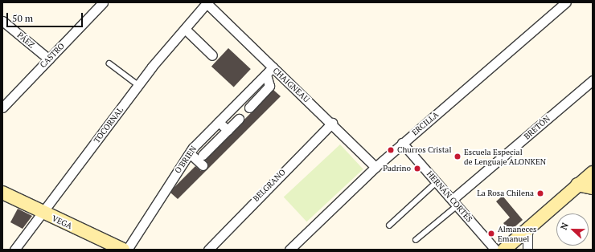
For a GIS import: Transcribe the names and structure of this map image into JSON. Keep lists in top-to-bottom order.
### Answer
{
  "streets": {
    "street": [
      "PÁEZ",
      "CASTRO",
      "CHAIGNEAU",
      "ERCILLA",
      "TOCORNAL",
      "BRETÓN",
      "O'BRIEN",
      "BELGRANO",
      "HERNÁN CORTÉS",
      "VEGA"
    ]
  },
  "crossings": [
    ["PÁEZ", "CASTRO"],
    ["CHAIGNEAU", "ERCILLA"],
    ["CHAIGNEAU", "TOCORNAL"],
    ["CHAIGNEAU", "O'BRIEN"],
    ["CHAIGNEAU", "BELGRANO"],
    ["ERCILLA", "HERNÁN CORTÉS"],
    ["TOCORNAL", "VEGA"],
    ["BRETÓN", "HERNÁN CORTÉS"]
  ],
  "places": [
    "Churros Cristal",
    "Escuela Especial de Lenguaje ALONKEN",
    "Padrino",
    "La Rosa Chilena",
    "Almaneces Emanuel"
  ],
  "scale_bar": "50 m",
  "north": "left"
}
